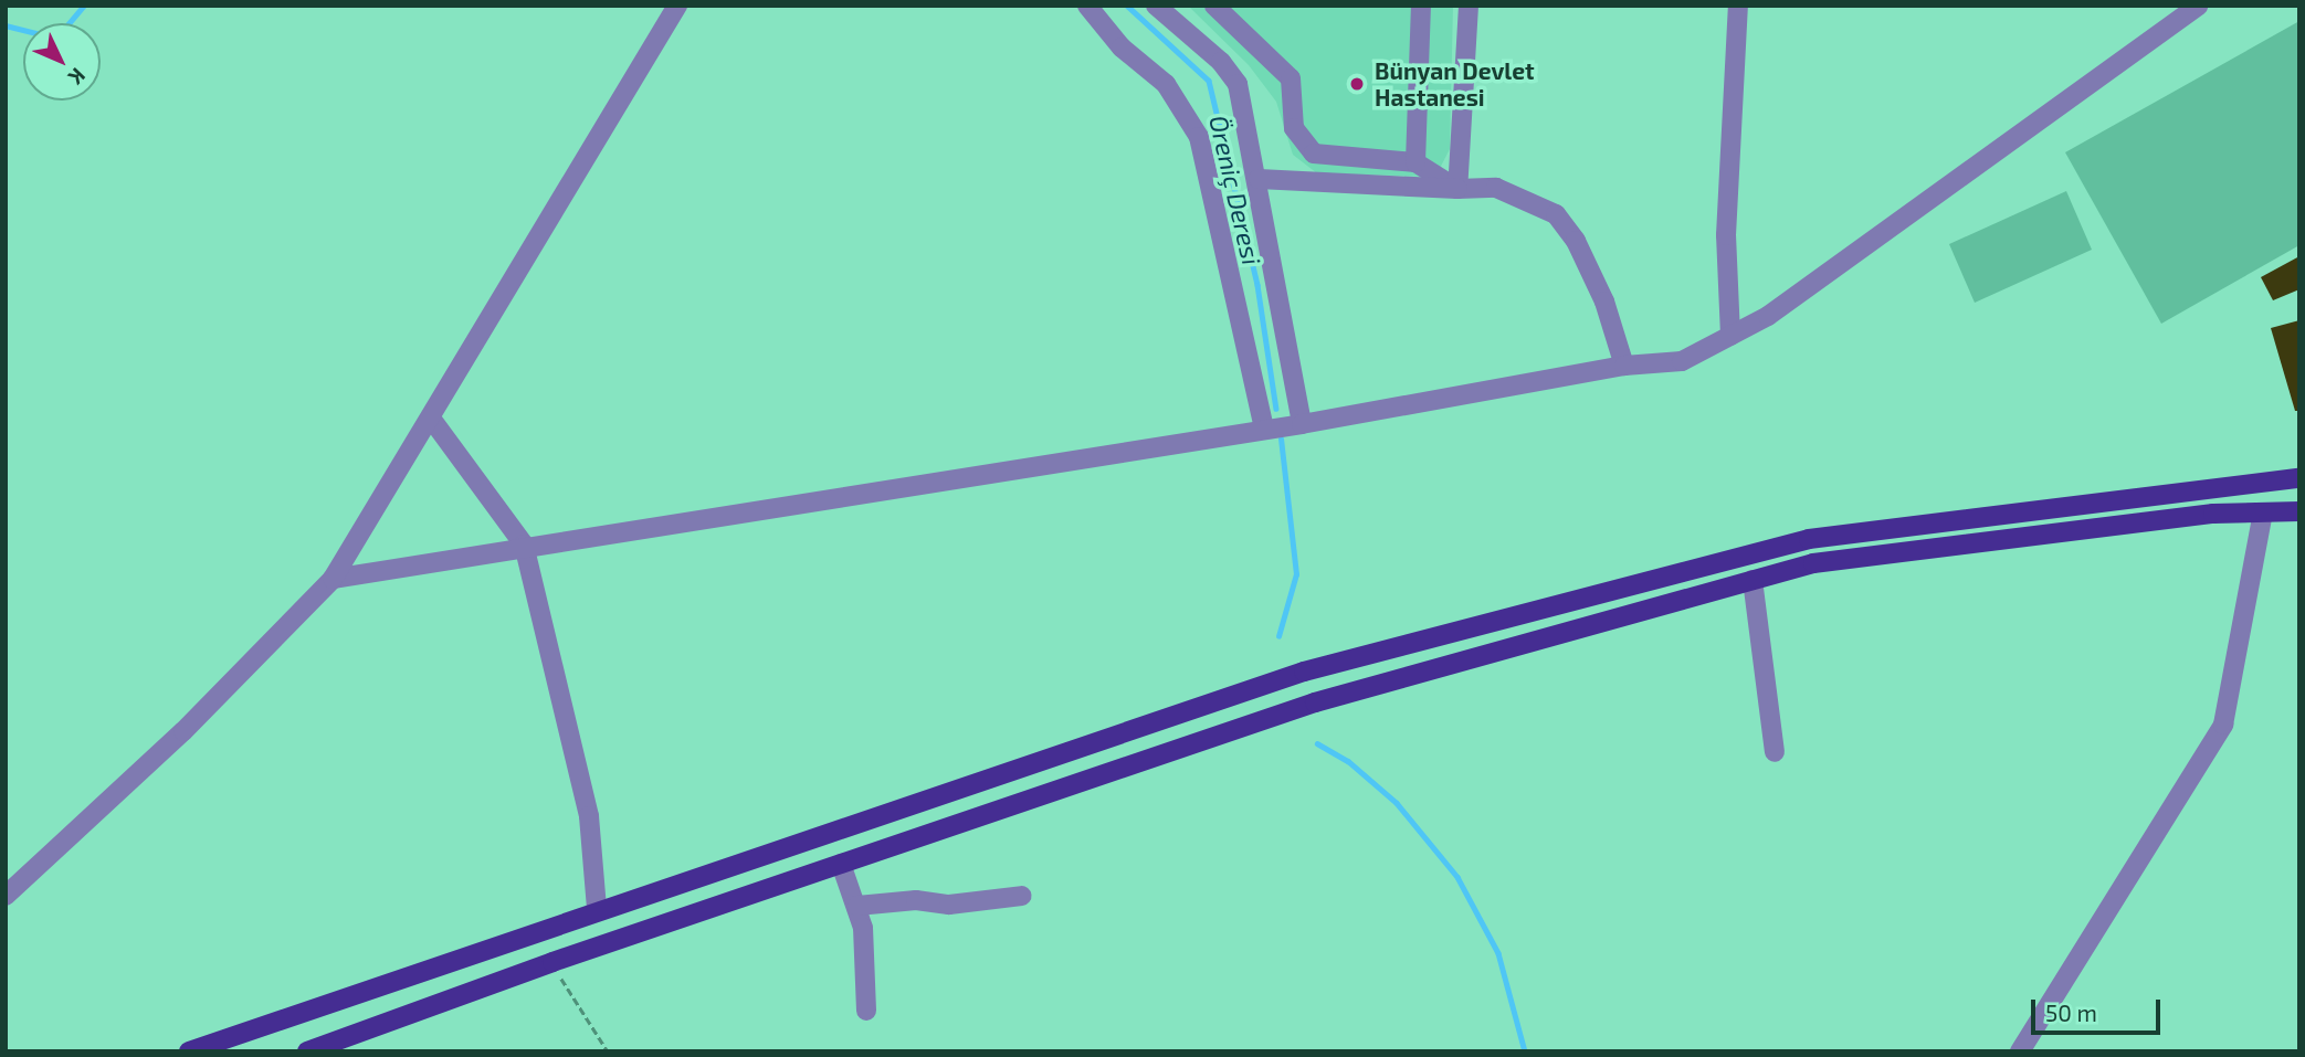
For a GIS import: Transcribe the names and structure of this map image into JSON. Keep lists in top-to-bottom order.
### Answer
{
  "water": ["Öreniç Deresi"],
  "places": ["Bünyan Devlet Hastanesi"],
  "scale_bar": "50 m",
  "north": "bottom right"
}
